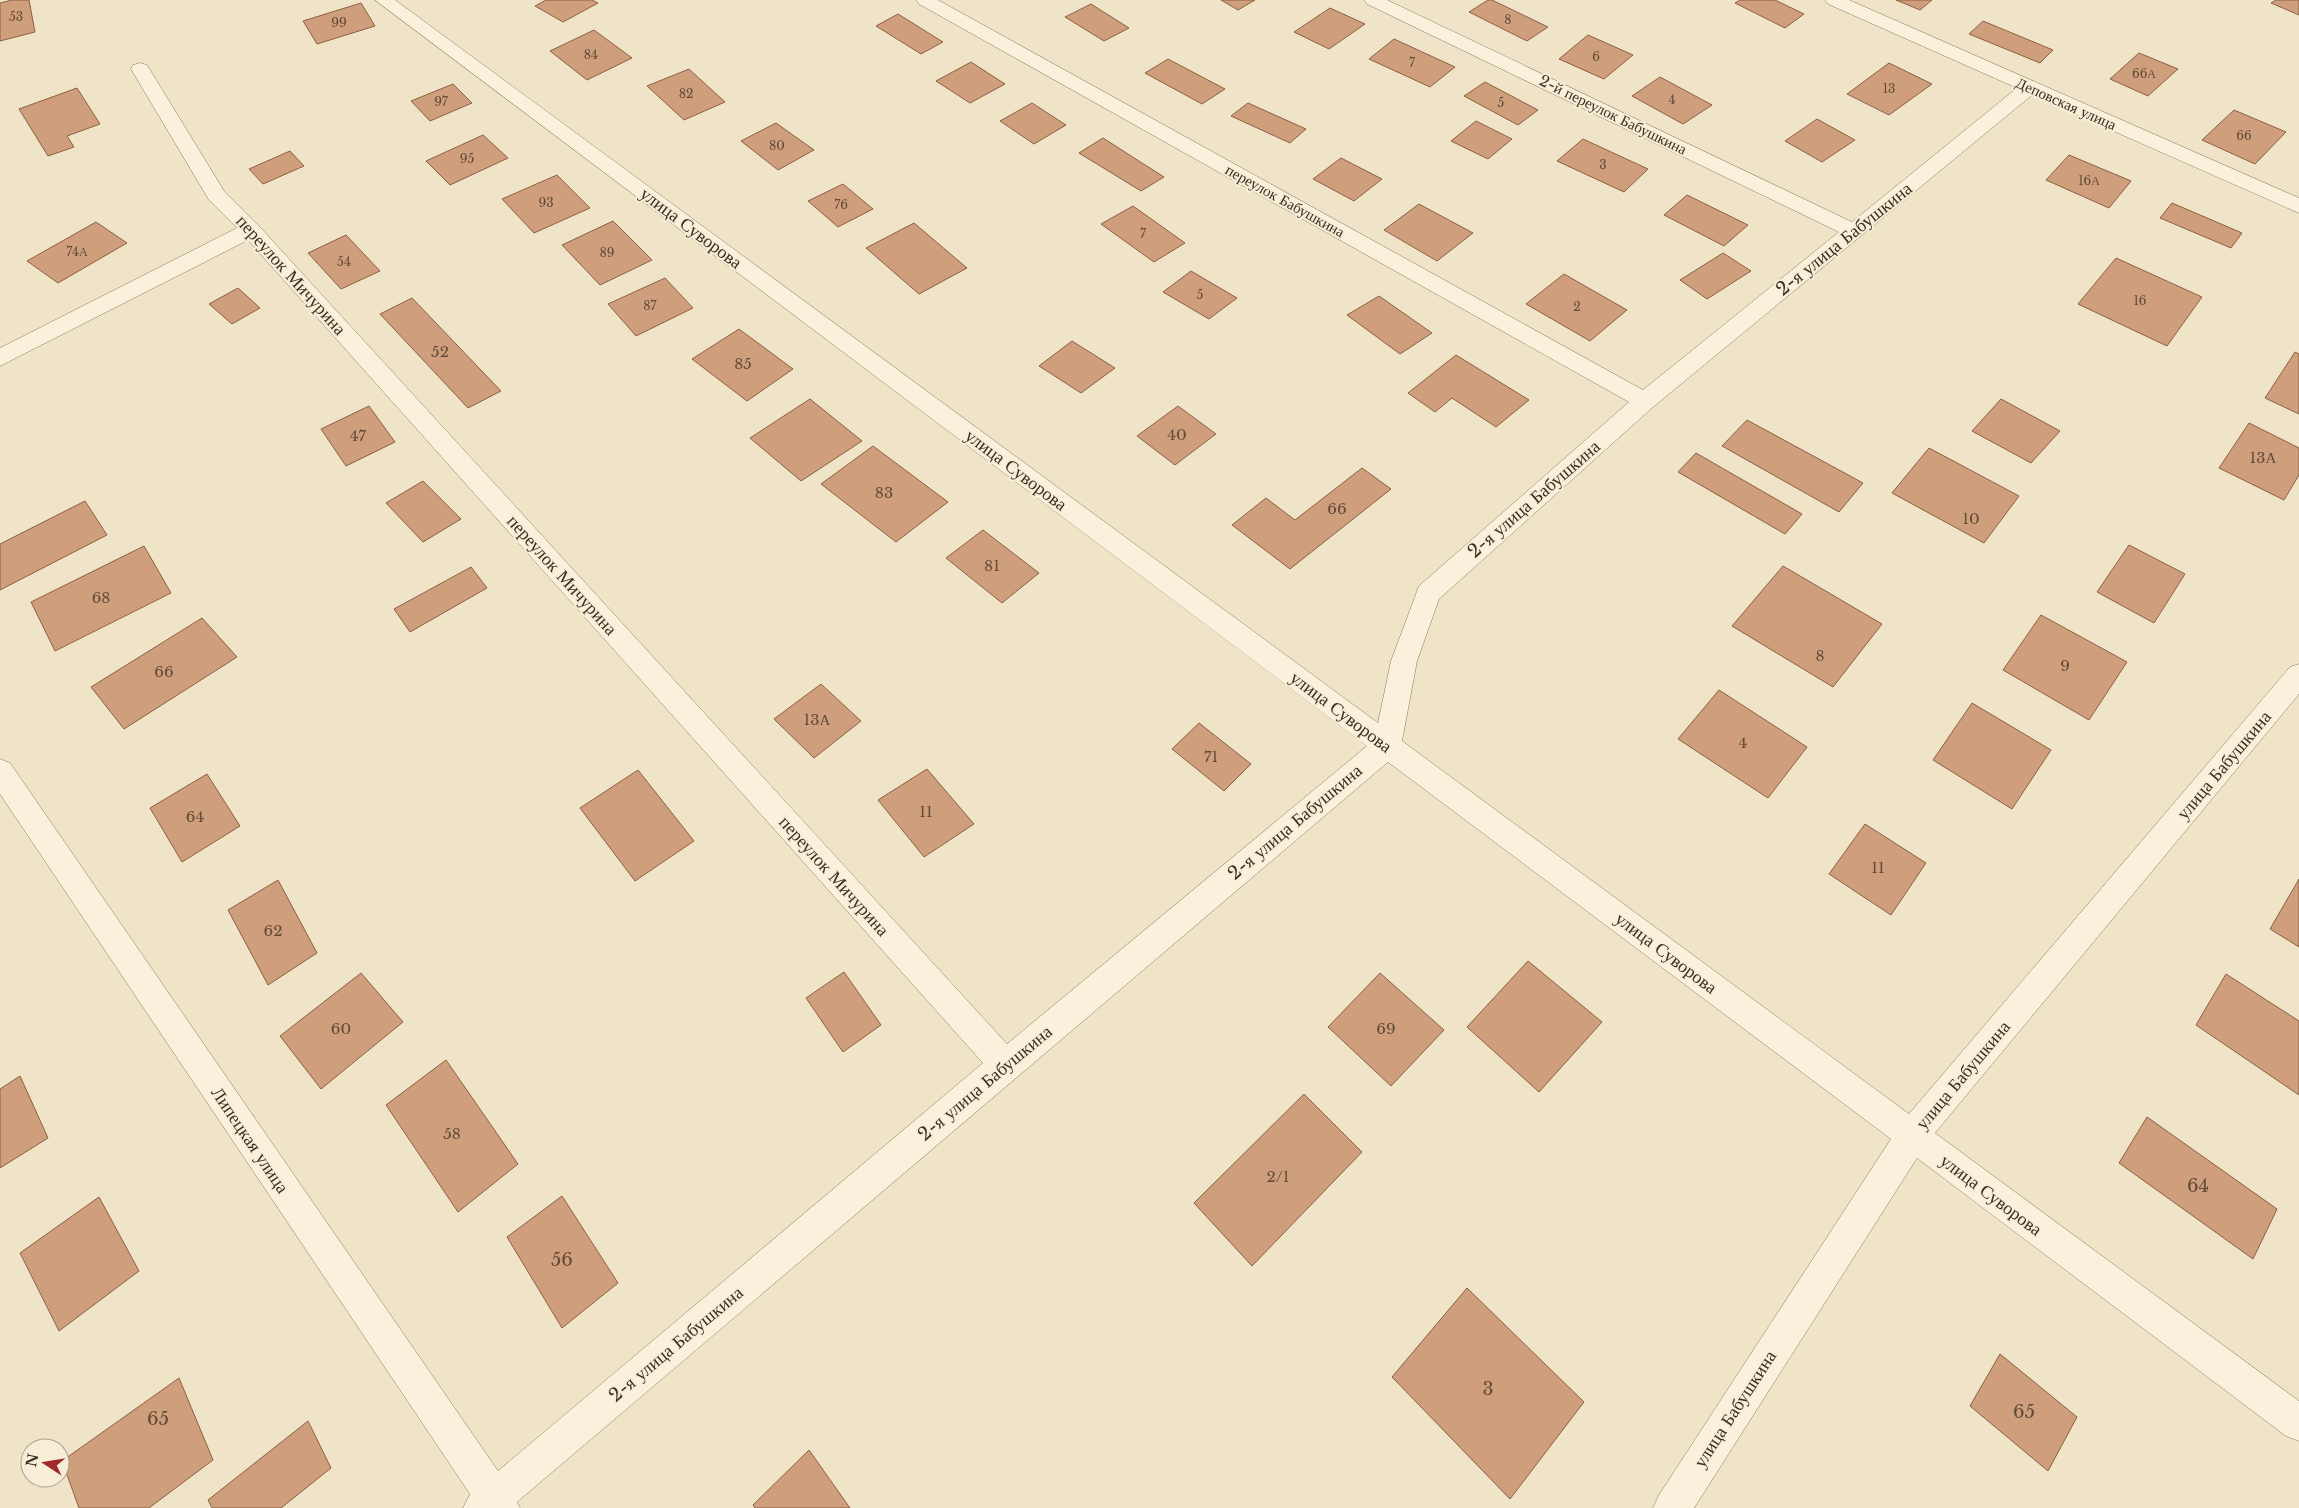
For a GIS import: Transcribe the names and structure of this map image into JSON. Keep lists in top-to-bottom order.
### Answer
{
  "streets": {
    "street": [
      "Деповская улица",
      "2-й переулок Бабушкина",
      "переулок Бабушкина",
      "улица Суворова",
      "2-я улица Бабушкина",
      "переулок Мичурина",
      "улица Бабушкина",
      "Липецкая улица"
    ]
  },
  "crossings": [
    ["Деповская улица", "2-я улица Бабушкина"],
    ["2-й переулок Бабушкина", "2-я улица Бабушкина"],
    ["переулок Бабушкина", "2-я улица Бабушкина"],
    ["улица Суворова", "2-я улица Бабушкина"],
    ["улица Суворова", "улица Бабушкина"],
    ["2-я улица Бабушкина", "переулок Мичурина"],
    ["2-я улица Бабушкина", "Липецкая улица"]
  ],
  "house_numbers": [
    "53",
    "8",
    "99",
    "84",
    "6",
    "7",
    "66А",
    "13",
    "82",
    "4",
    "97",
    "5",
    "66",
    "80",
    "95",
    "3",
    "16А",
    "93",
    "76",
    "7",
    "74А",
    "89",
    "54",
    "5",
    "16",
    "87",
    "2",
    "52",
    "85",
    "40",
    "47",
    "13А",
    "83",
    "66",
    "10",
    "81",
    "68",
    "8",
    "9",
    "66",
    "13А",
    "4",
    "71",
    "11",
    "64",
    "11",
    "62",
    "60",
    "69",
    "58",
    "2/1",
    "64",
    "56",
    "3",
    "65",
    "65"
  ],
  "north": "left"
}
